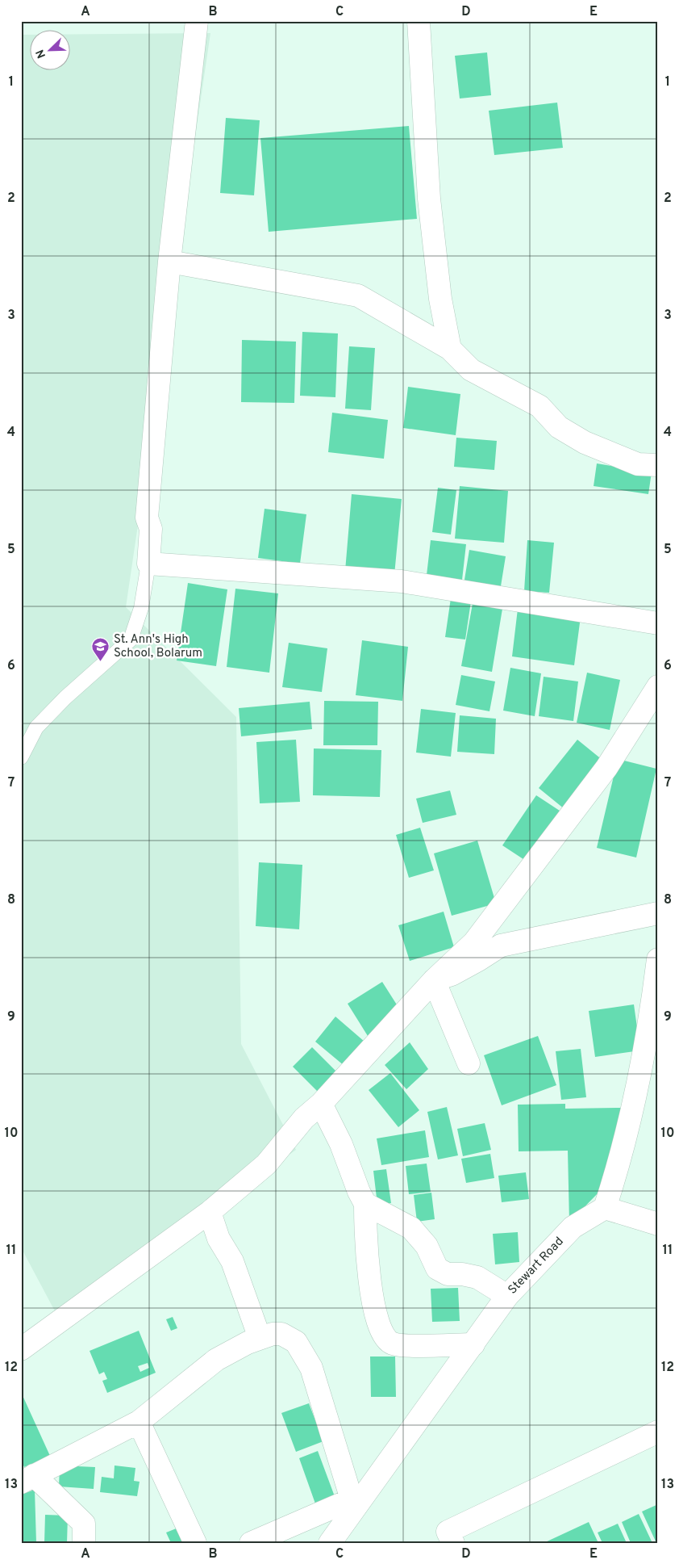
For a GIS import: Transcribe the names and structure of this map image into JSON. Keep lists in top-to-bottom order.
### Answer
{
  "streets": {
    "street": ["Stewart Road"]
  },
  "places": {
    "school or university": ["St. Ann's High School, Bolarum"]
  },
  "north": "bottom left",
  "grid": {
    "columns": [
      "A",
      "B",
      "C",
      "D",
      "E"
    ],
    "rows": [
      "1",
      "2",
      "3",
      "4",
      "5",
      "6",
      "7",
      "8",
      "9",
      "10",
      "11",
      "12",
      "13"
    ]
  }
}
